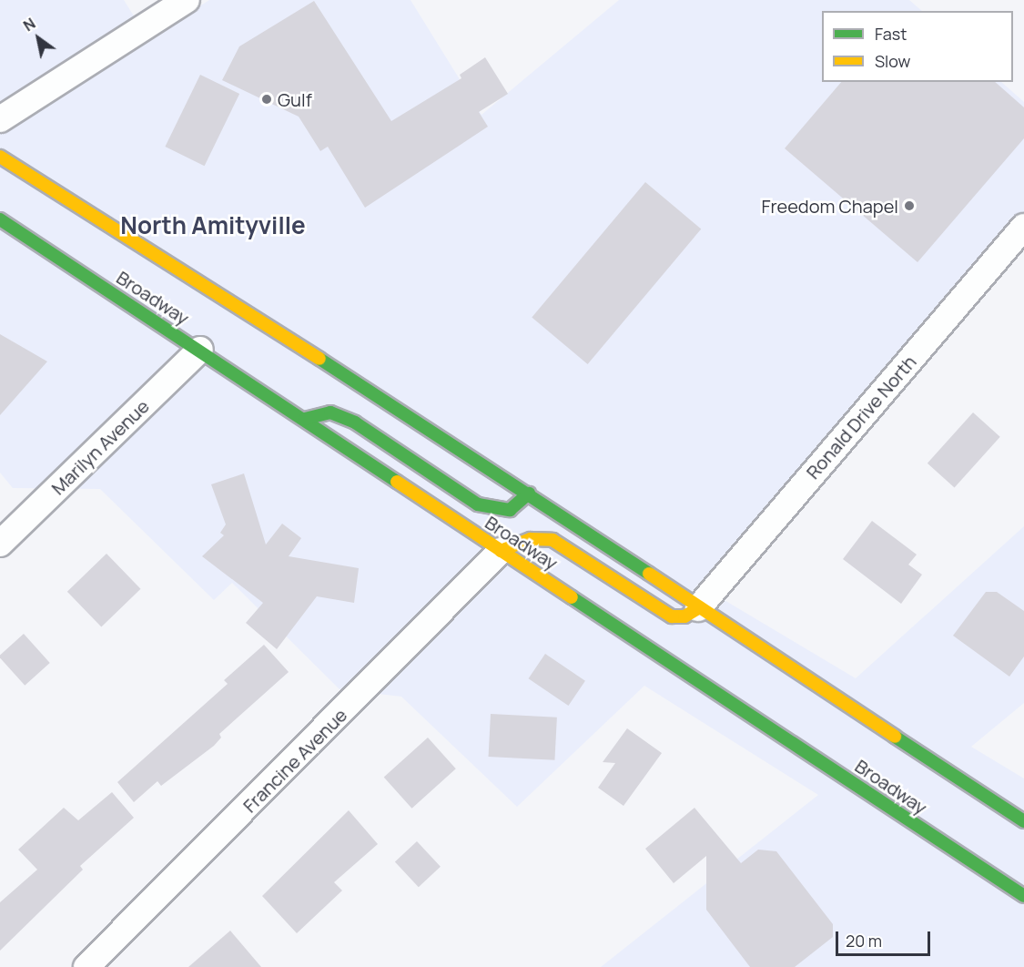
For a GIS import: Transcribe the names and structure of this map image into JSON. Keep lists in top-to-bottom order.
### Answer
{
  "streets": {
    "main road": ["Broadway"],
    "street": ["Ronald Drive North", "Marilyn Avenue", "Francine Avenue"]
  },
  "crossings": [
    ["Broadway", "Marilyn Avenue"],
    ["Broadway", "Francine Avenue"]
  ],
  "districts": ["North Amityville"],
  "places": ["Gulf", "Freedom Chapel"],
  "legend": ["Fast", "Slow"],
  "scale_bar": "20 m",
  "north": "top left"
}
